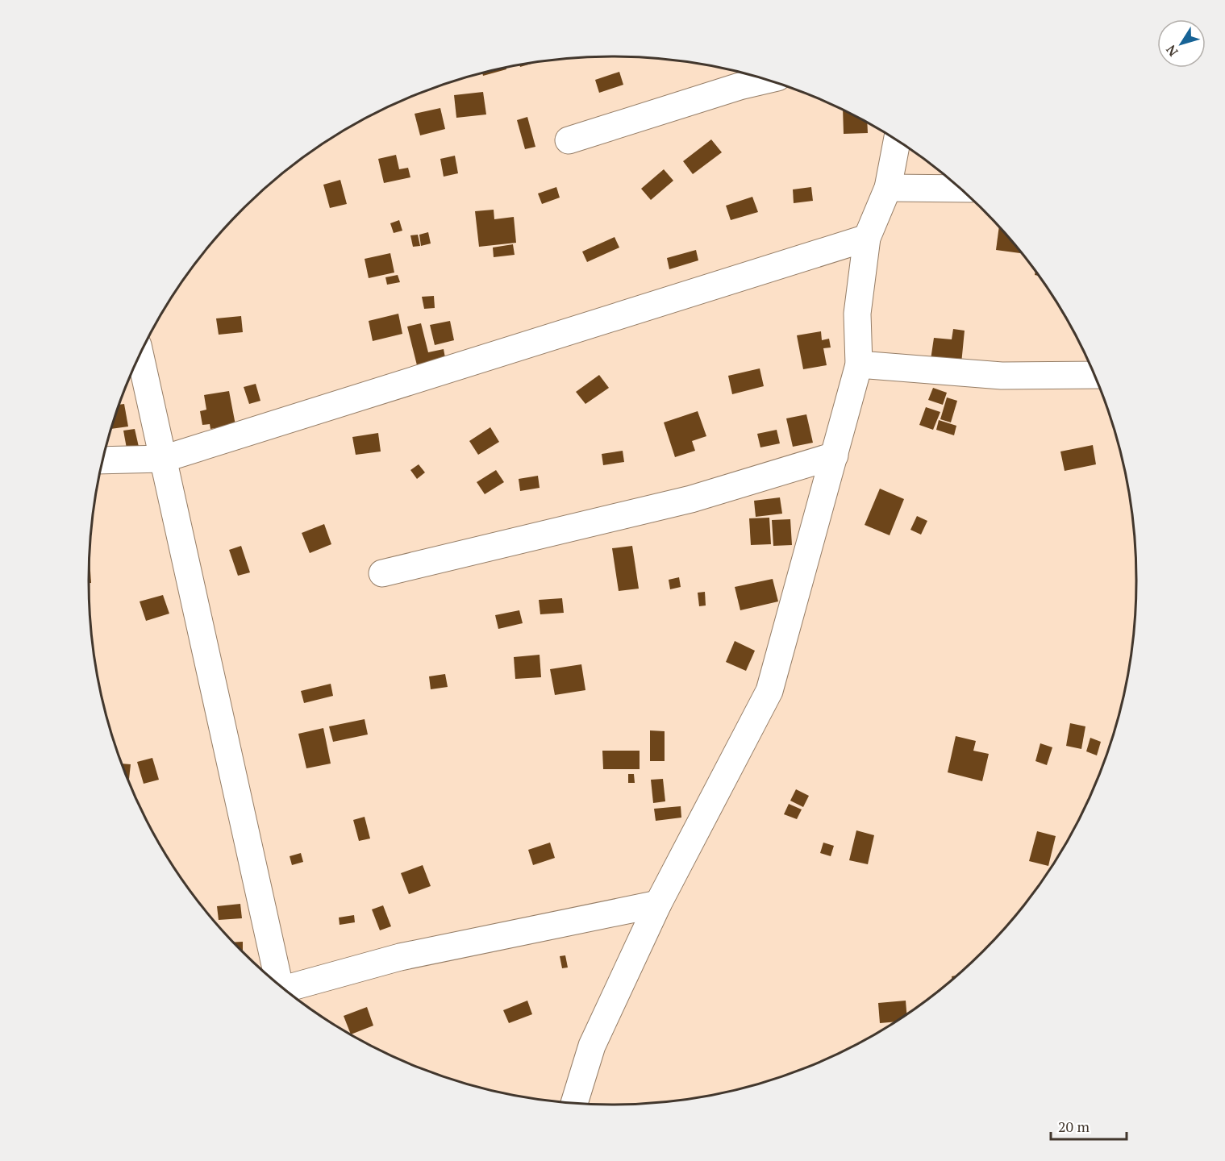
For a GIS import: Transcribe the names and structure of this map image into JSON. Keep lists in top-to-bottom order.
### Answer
{
  "scale_bar": "20 m",
  "north": "bottom left"
}
